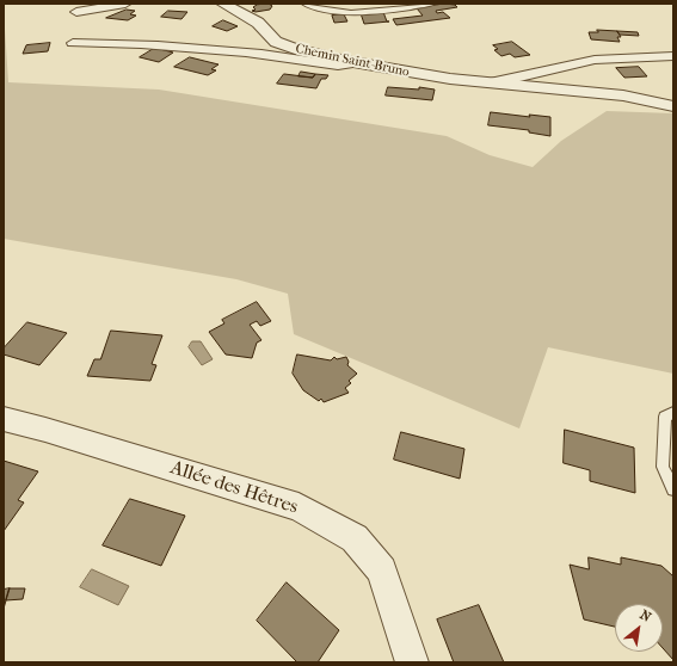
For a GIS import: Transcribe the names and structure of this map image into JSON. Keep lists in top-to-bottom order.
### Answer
{
  "streets": {
    "street": ["Chemin Saint-Bruno", "Allée des Hêtres"]
  },
  "north": "top right"
}
